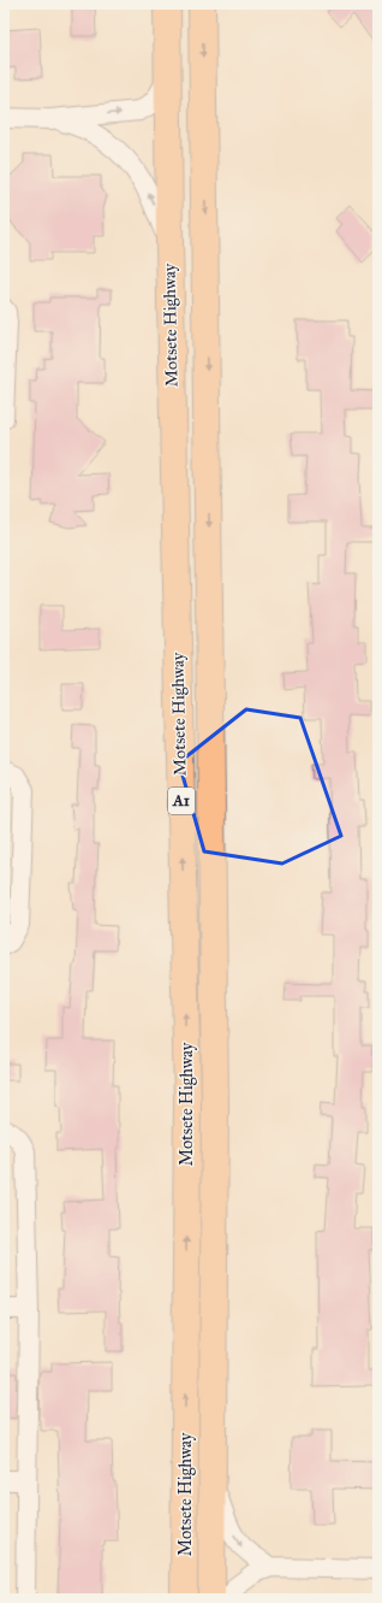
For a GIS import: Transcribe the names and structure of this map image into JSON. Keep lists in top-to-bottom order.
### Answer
{
  "streets": {
    "highway": ["Motsete Highway", "A1"]
  }
}
